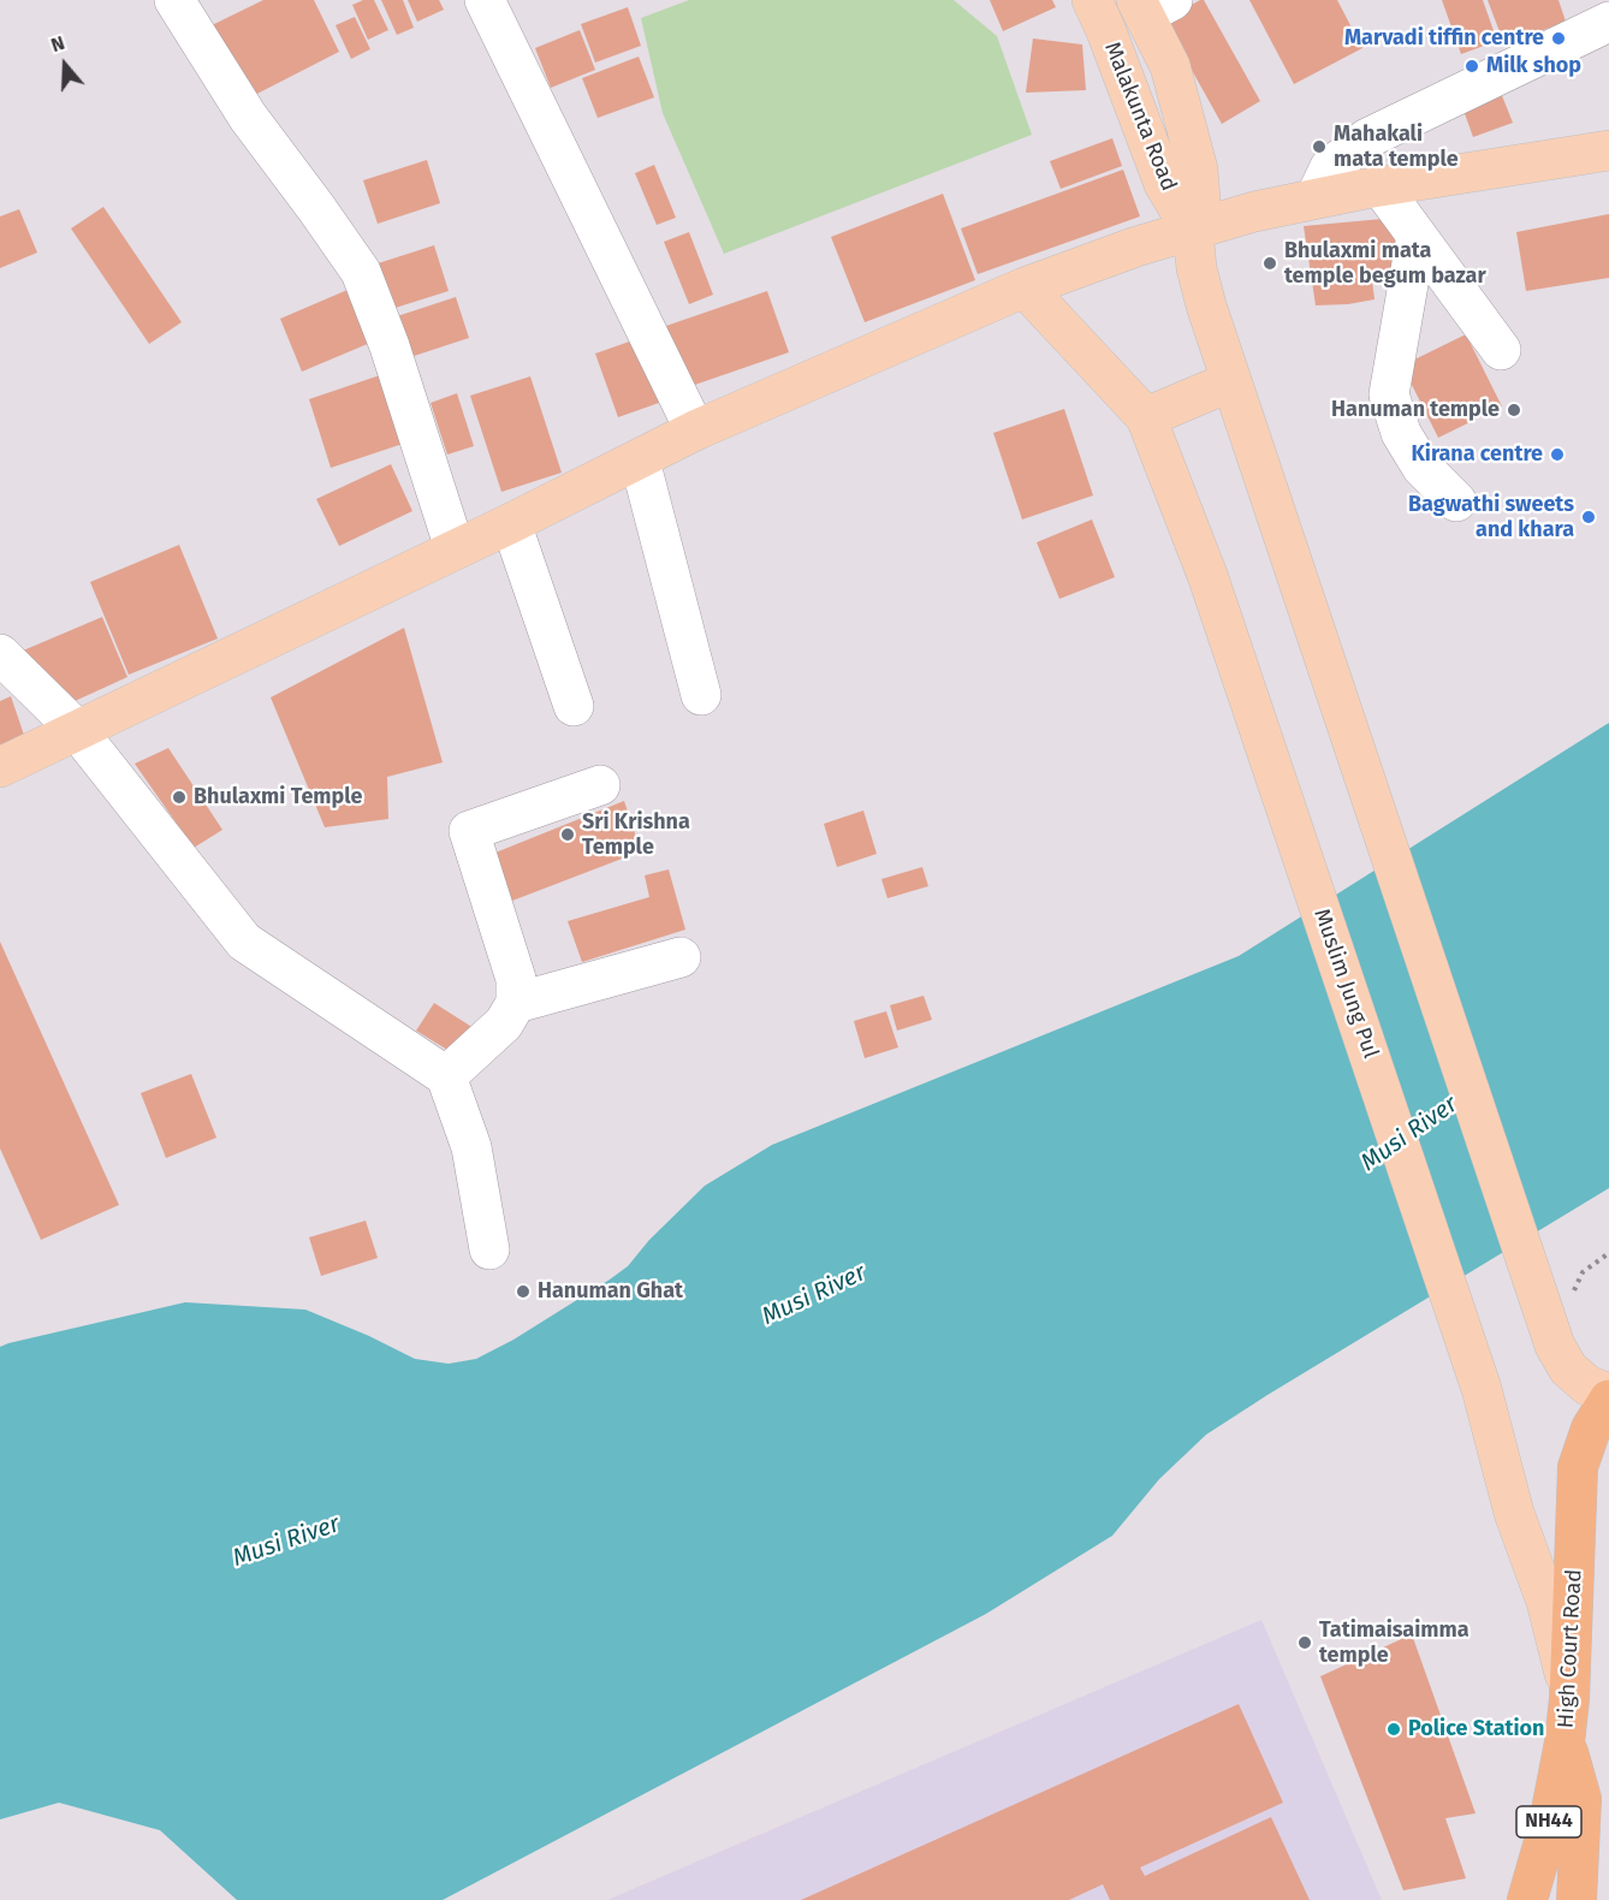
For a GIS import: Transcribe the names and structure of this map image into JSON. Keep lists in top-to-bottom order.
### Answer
{
  "streets": {
    "highway": ["High Court Road", "NH44"],
    "main road": ["Malakunta Road", "Muslim Jung Pul"]
  },
  "crossings": [
    ["Muslim Jung Pul", "High Court Road"]
  ],
  "water": ["Musi River"],
  "places": [
    "Marvadi tiffin centre",
    "Milk shop",
    "Mahakali mata temple",
    "Bhulaxmi mata temple begum bazar",
    "Hanuman temple",
    "Kirana centre",
    "Bagwathi sweets and khara",
    "Bhulaxmi Temple",
    "Sri Krishna Temple",
    "Hanuman Ghat",
    "Tatimaisaimma temple",
    "Police Station"
  ],
  "north": "top"
}
